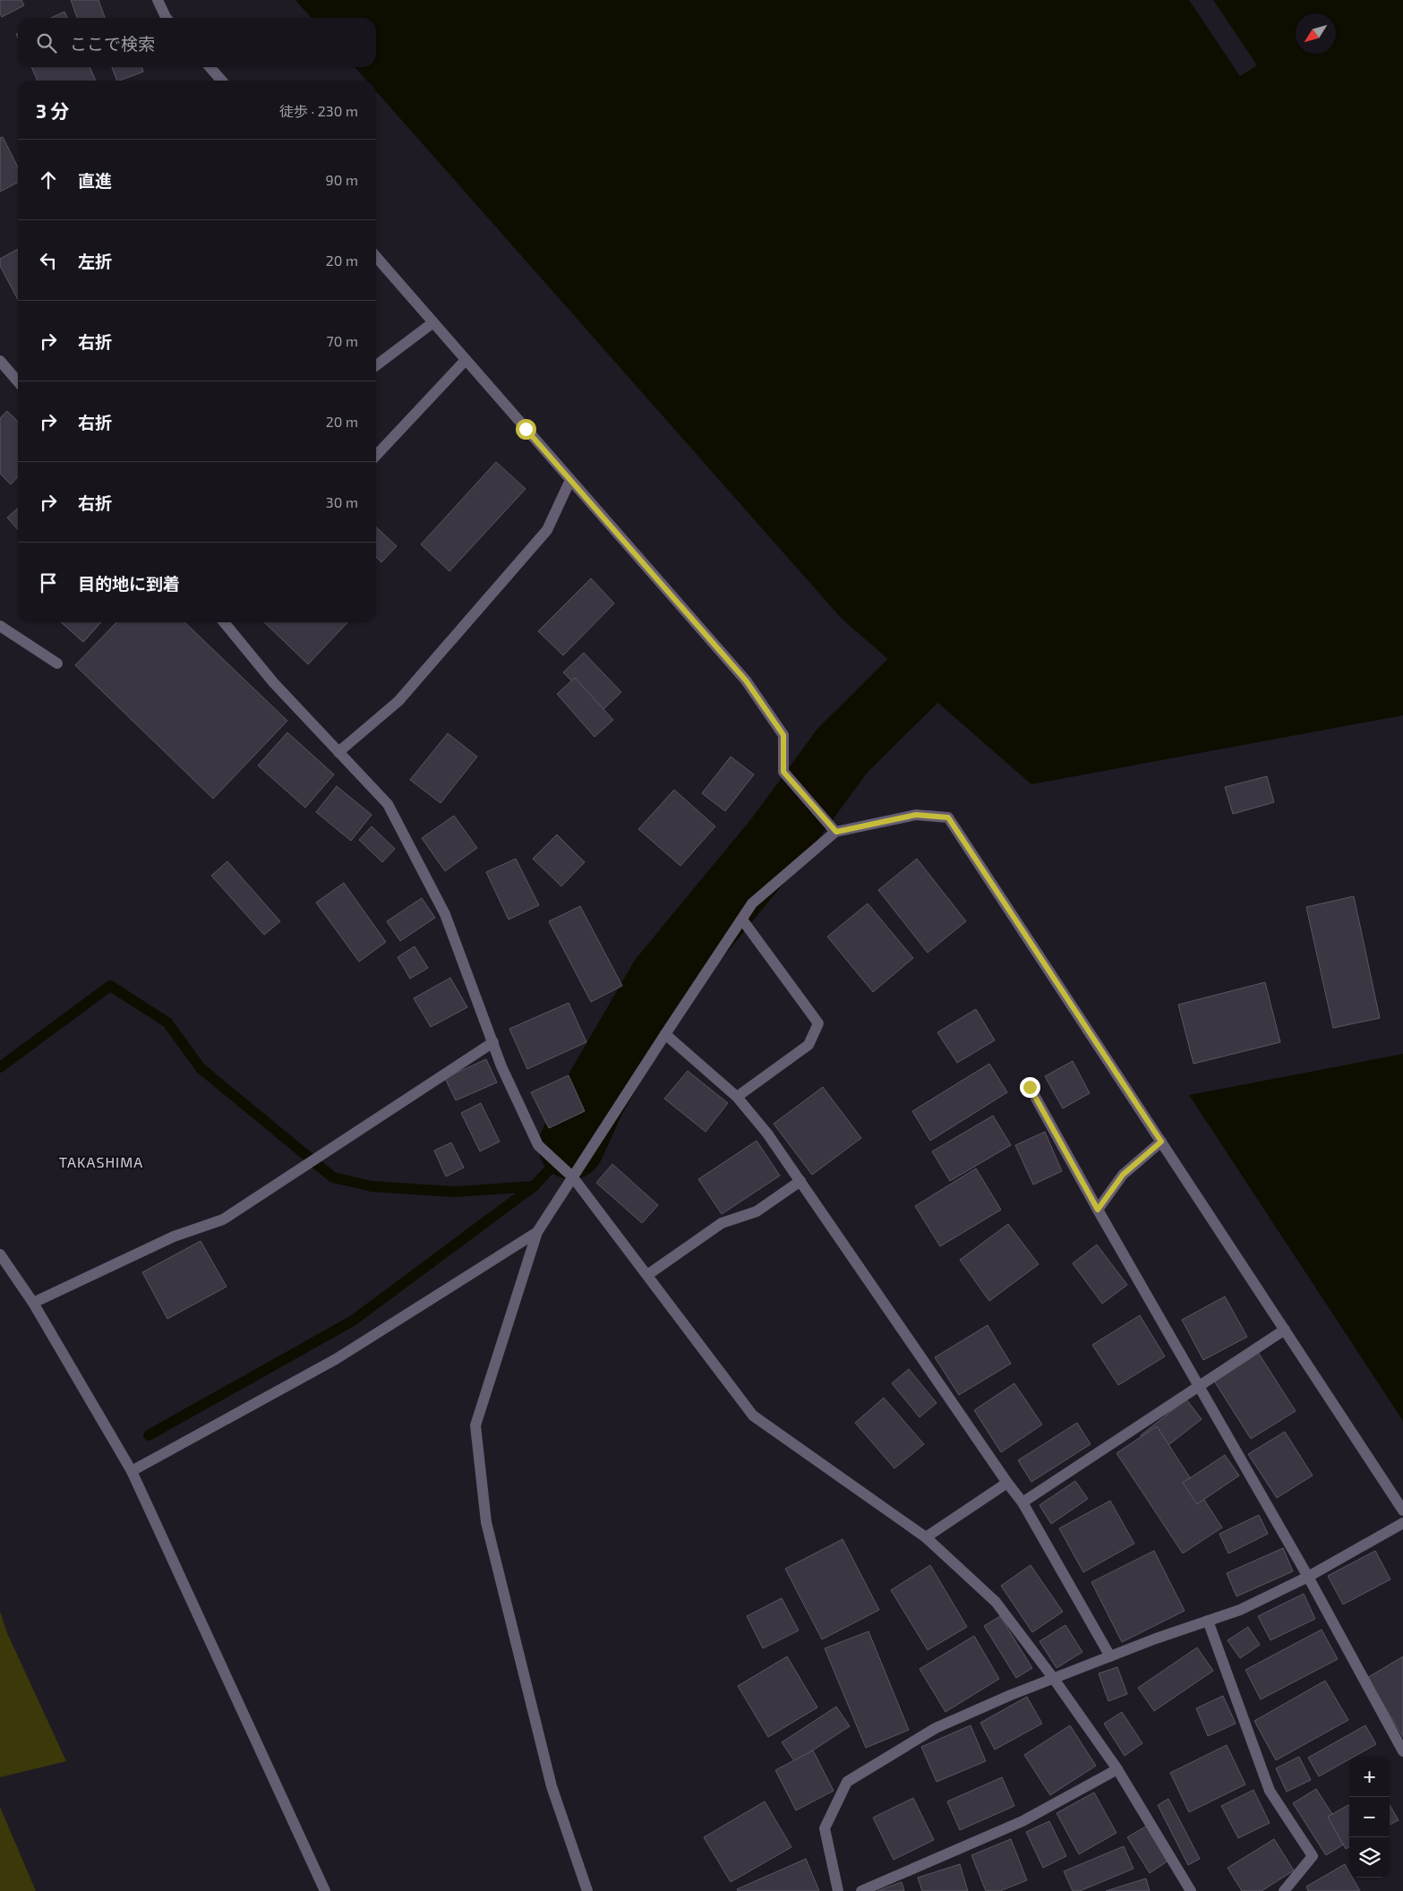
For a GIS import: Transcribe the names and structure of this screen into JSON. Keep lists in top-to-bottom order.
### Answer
{
  "districts": ["TAKASHIMA"],
  "north": "bottom left",
  "page": {
    "search": "ここで検索",
    "heading": ["3 分", "徒歩 · 230 m"],
    "list": [
      ["直進", "90 m"],
      ["左折", "20 m"],
      ["右折", "70 m"],
      ["右折", "20 m"],
      ["右折", "30 m"],
      "目的地に到着"
    ],
    "map_buttons": ["+", "−"]
  }
}
